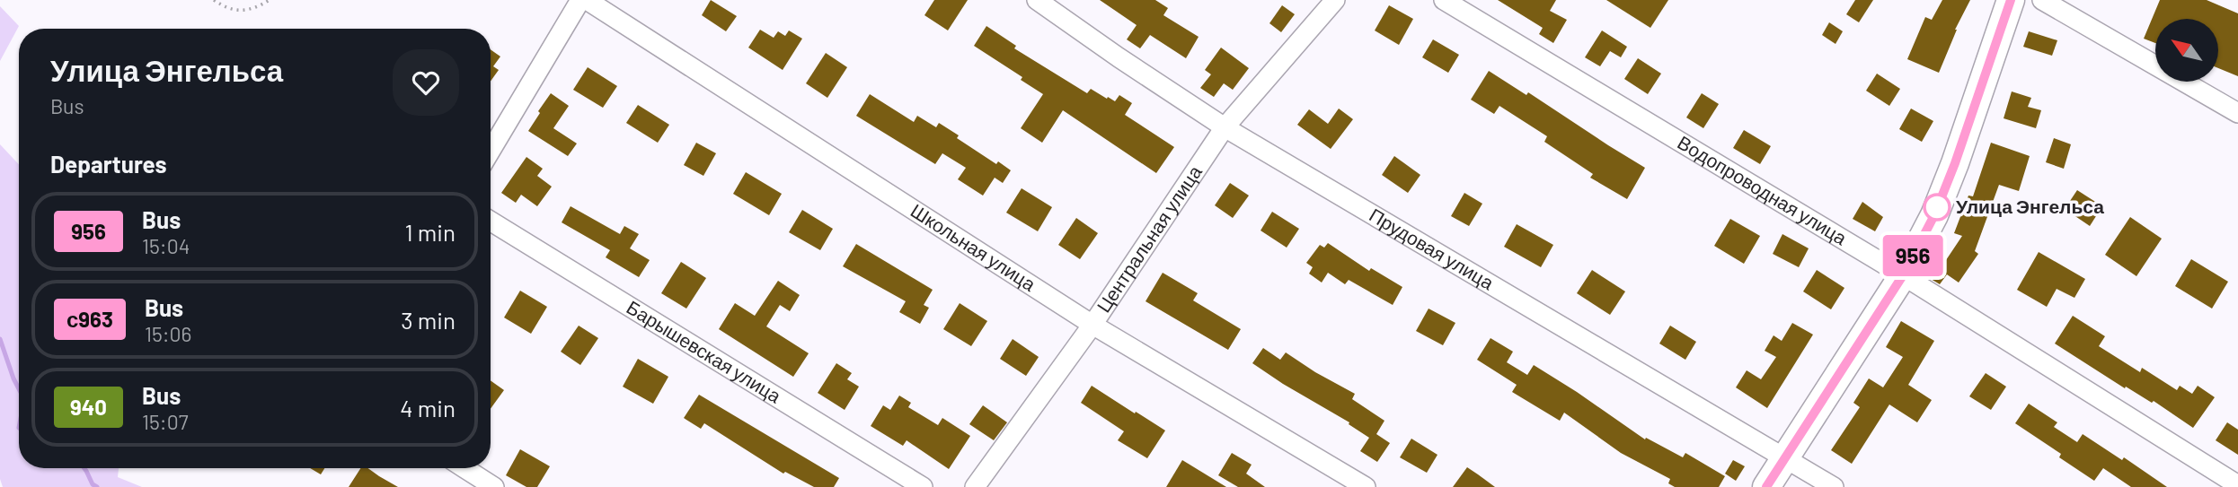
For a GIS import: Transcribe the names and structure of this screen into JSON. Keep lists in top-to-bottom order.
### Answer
{
  "streets": {
    "street": [
      "Водопроводная улица",
      "Центральная улица",
      "Школьная улица",
      "Прудовая улица",
      "Барышевская улица"
    ]
  },
  "crossings": [
    ["Центральная улица", "Школьная улица"],
    ["Центральная улица", "Прудовая улица"]
  ],
  "places": ["Улица Энгельса"],
  "lines": ["bus line 956"],
  "north": "top left",
  "page": {
    "on_map": "956",
    "heading": [
      ["Улица Энгельса", "Bus"],
      "Departures"
    ],
    "list": [
      {
        "mark": "956",
        "name": "Bus",
        "note": "15:04",
        "value": "1 min"
      },
      {
        "mark": "с963",
        "name": "Bus",
        "note": "15:06",
        "value": "3 min"
      },
      {
        "mark": "940",
        "name": "Bus",
        "note": "15:07",
        "value": "4 min"
      }
    ]
  }
}
